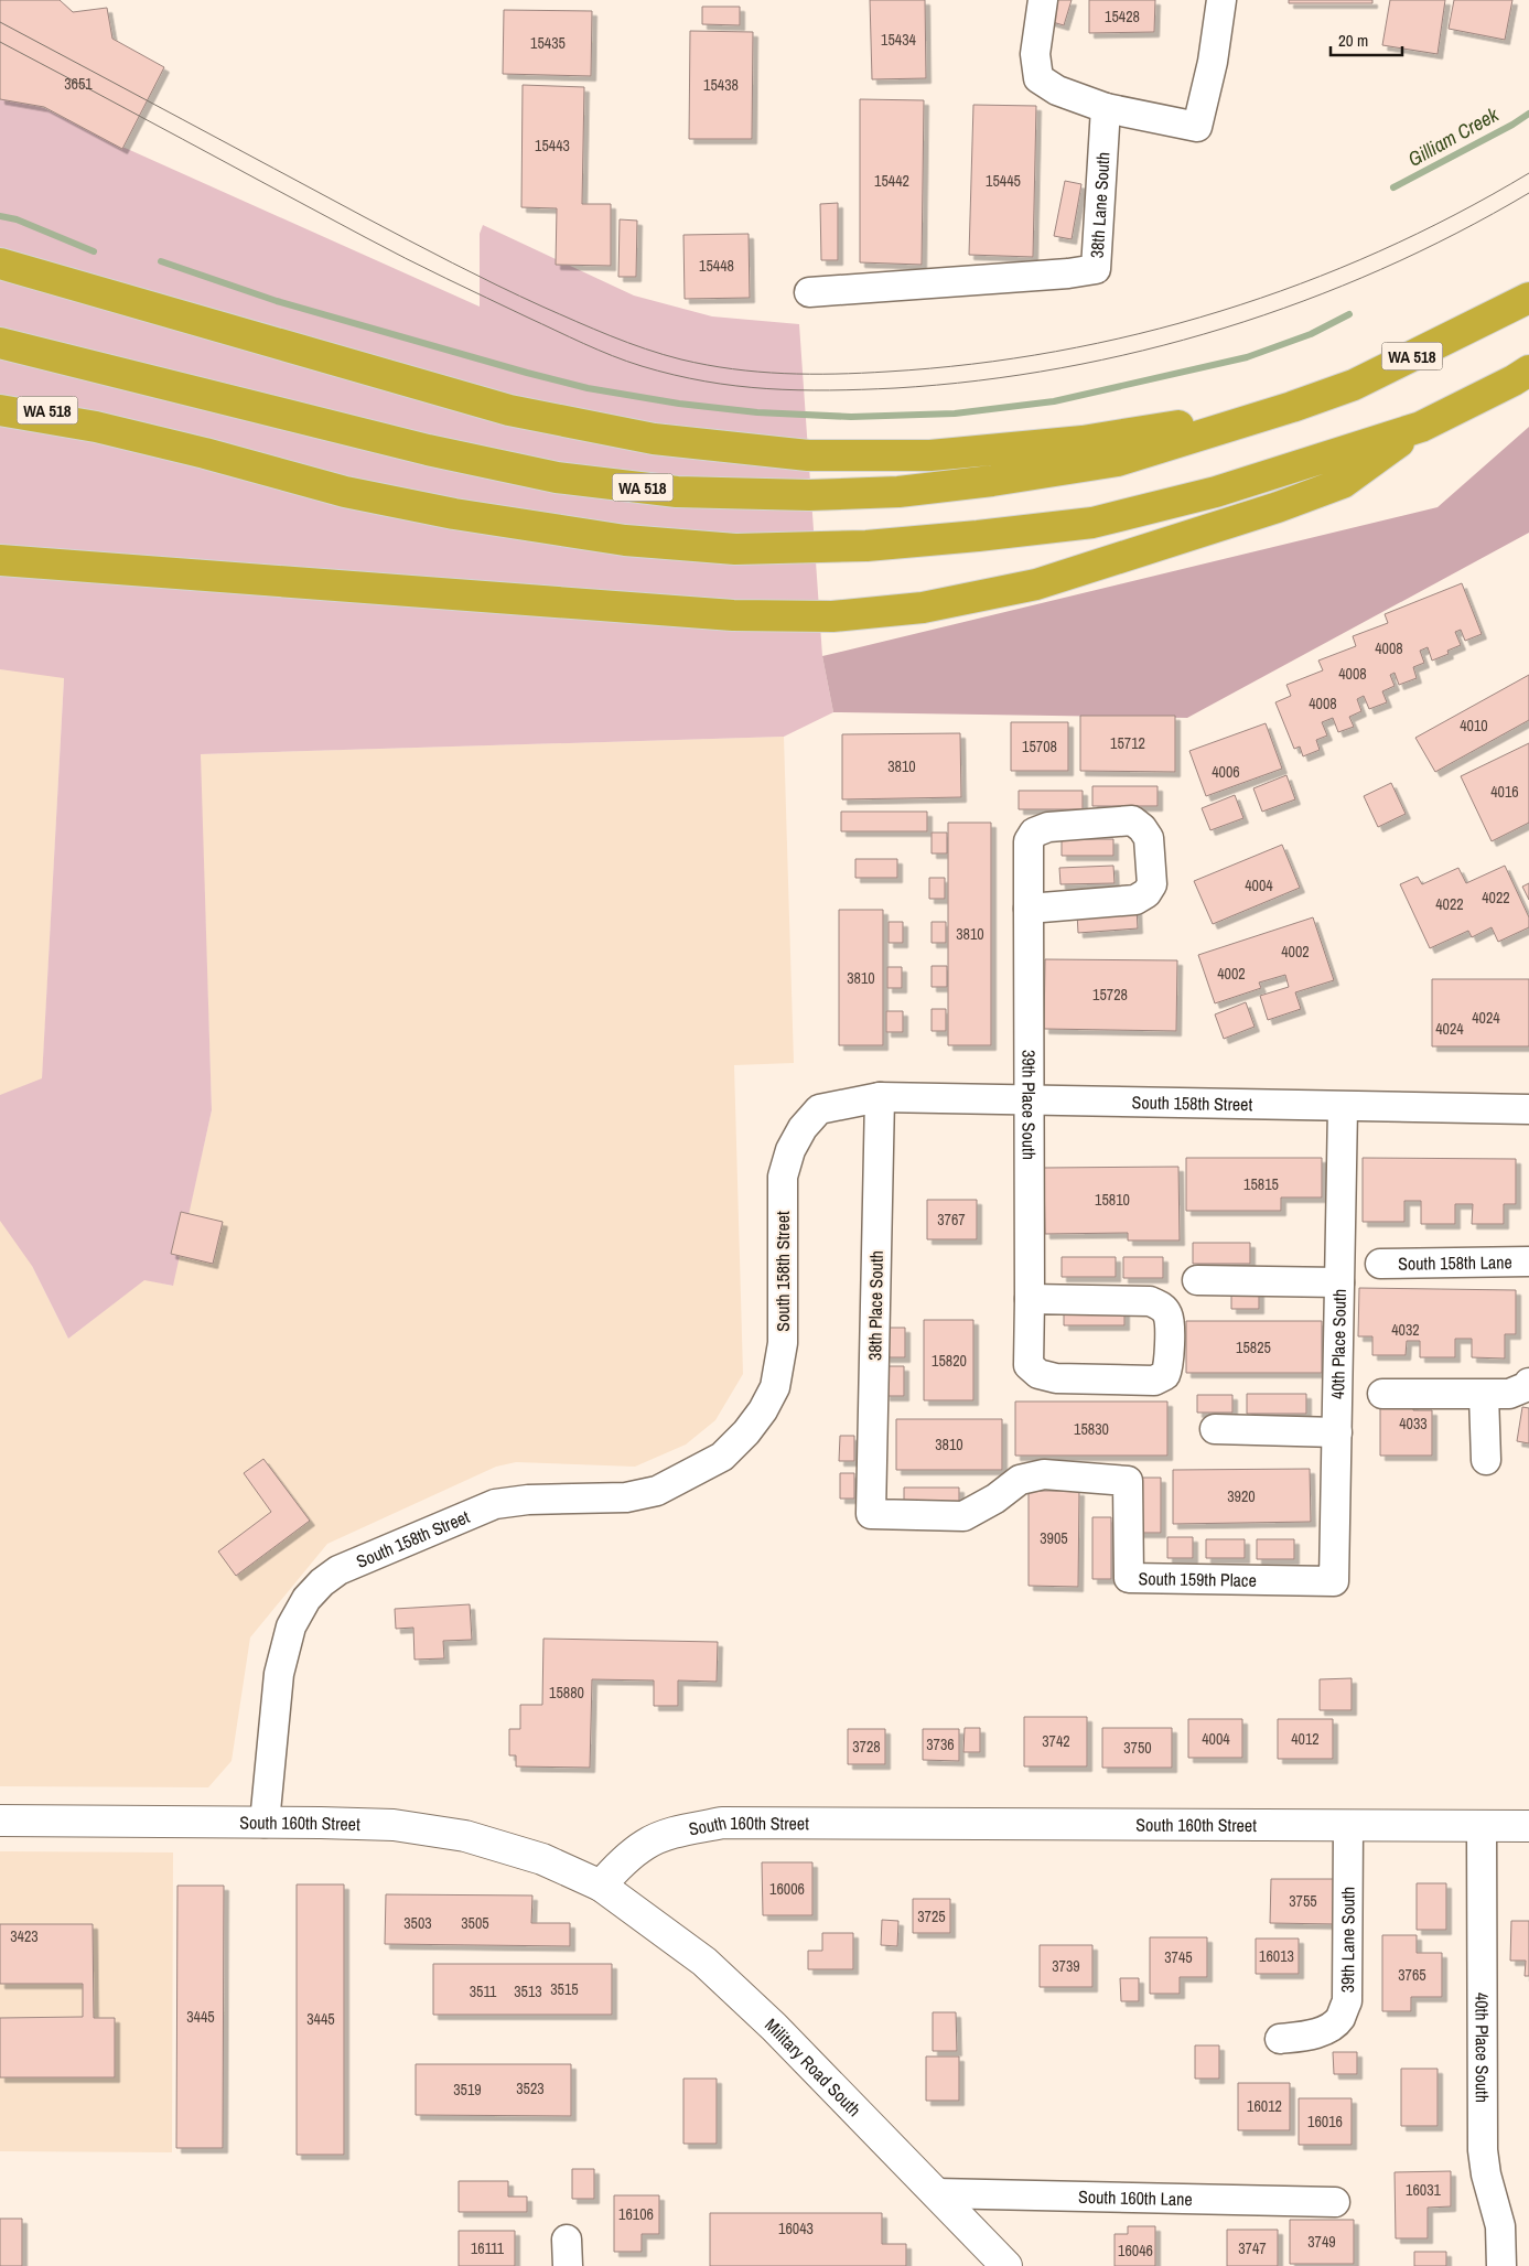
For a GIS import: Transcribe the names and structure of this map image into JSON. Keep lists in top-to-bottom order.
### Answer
{
  "streets": {
    "highway": ["WA 518"],
    "main road": ["South 160th Street", "Military Road South"],
    "street": [
      "38th Lane South",
      "39th Place South",
      "South 158th Street",
      "South 158th Lane",
      "38th Place South",
      "40th Place South",
      "South 159th Place",
      "39th Lane South",
      "South 160th Lane"
    ]
  },
  "crossings": [
    ["39th Place South", "South 158th Street"],
    ["South 158th Street", "38th Place South"],
    ["South 158th Street", "40th Place South"],
    ["South 158th Street", "South 160th Street"],
    ["38th Place South", "South 159th Place"],
    ["40th Place South", "South 159th Place"],
    ["40th Place South", "South 160th Street"],
    ["South 160th Street", "39th Lane South"],
    ["South 160th Street", "Military Road South"],
    ["Military Road South", "South 160th Lane"]
  ],
  "water": ["Gilliam Creek"],
  "house_numbers": [
    "15428",
    "15434",
    "15435",
    "3651",
    "15438",
    "15443",
    "15442",
    "15445",
    "15448",
    "4008",
    "4008",
    "4008",
    "4010",
    "15712",
    "15708",
    "3810",
    "4006",
    "4016",
    "4004",
    "4022",
    "4022",
    "3810",
    "4002",
    "4002",
    "3810",
    "15728",
    "4024",
    "4024",
    "15815",
    "15810",
    "3767",
    "4032",
    "15825",
    "15820",
    "4033",
    "15830",
    "3810",
    "3920",
    "3905",
    "15880",
    "4004",
    "4012",
    "3742",
    "3736",
    "3728",
    "3750",
    "16006",
    "3755",
    "3725",
    "3503",
    "3505",
    "3423",
    "16013",
    "3745",
    "3739",
    "3765",
    "3515",
    "3511",
    "3513",
    "3445",
    "3445",
    "3523",
    "3519",
    "16012",
    "16016",
    "16031",
    "16106",
    "16043",
    "3749",
    "16111",
    "3747",
    "16046"
  ],
  "scale_bar": "20 m"
}
